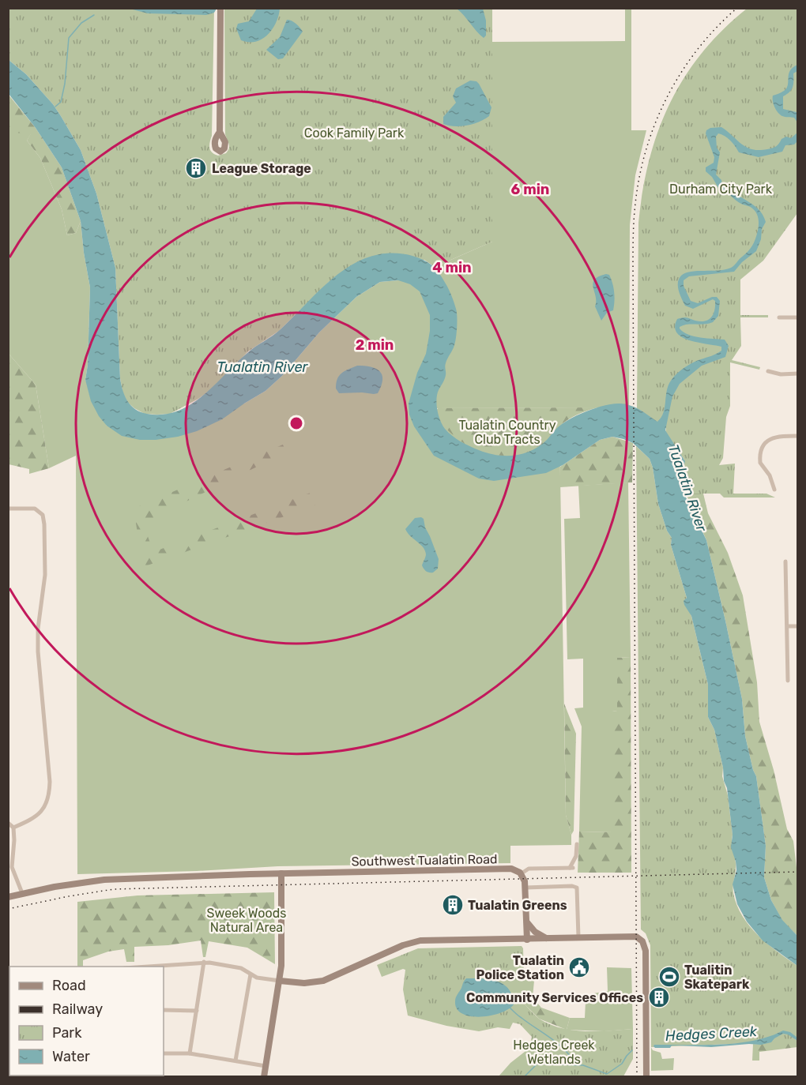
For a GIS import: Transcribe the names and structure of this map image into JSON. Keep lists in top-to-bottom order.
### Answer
{
  "streets": {
    "main road": ["Southwest Tualatin Road"]
  },
  "water": ["Tualatin River", "Hedges Creek"],
  "parks": [
    "Cook Family Park",
    "Durham City Park",
    "Tualatin Country Club Tracts",
    "Sweek Woods Natural Area",
    "Hedges Creek Wetlands"
  ],
  "places": {
    "building": ["League Storage", "Tualatin Greens", "Community Services Offices"],
    "public building": ["Tualatin Police Station"],
    "sports": ["Tualitin Skatepark"]
  },
  "legend": [
    "Road",
    "Railway",
    "Park",
    "Water"
  ],
  "rings": ["6 min", "4 min", "2 min"]
}
